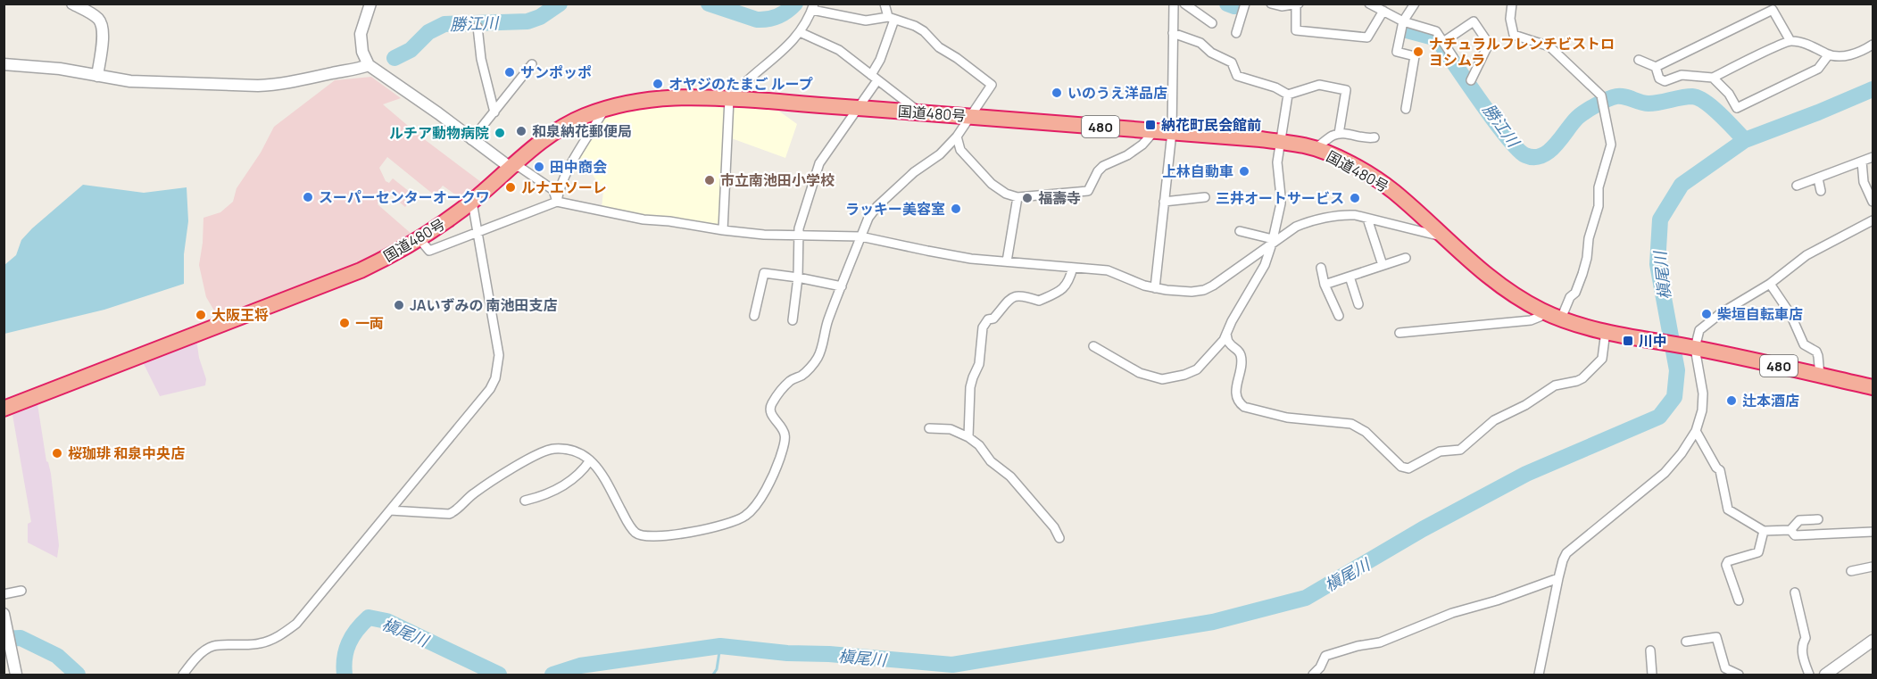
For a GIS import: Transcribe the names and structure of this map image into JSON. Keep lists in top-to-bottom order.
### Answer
{
  "streets": {
    "highway": ["国道480号", "480"]
  },
  "water": ["勝江川", "槇尾川"],
  "places": {
    "other": [
      "ナチュラルフレンチビストロ ヨシムラ",
      "サンポッポ",
      "オヤジのたまご ループ",
      "いのうえ洋品店",
      "和泉納花郵便局",
      "ルチア動物病院",
      "田中商会",
      "上林自動車",
      "市立南池田小学校",
      "ルナエソーレ",
      "スーパーセンターオークワ",
      "福壽寺",
      "三井オートサービス",
      "ラッキー美容室",
      "JAいずみの 南池田支店",
      "柴垣自転車店",
      "大阪王将",
      "一両",
      "辻本酒店",
      "桜珈琲 和泉中央店"
    ],
    "transit": ["納花町民会館前", "川中"]
  }
}
